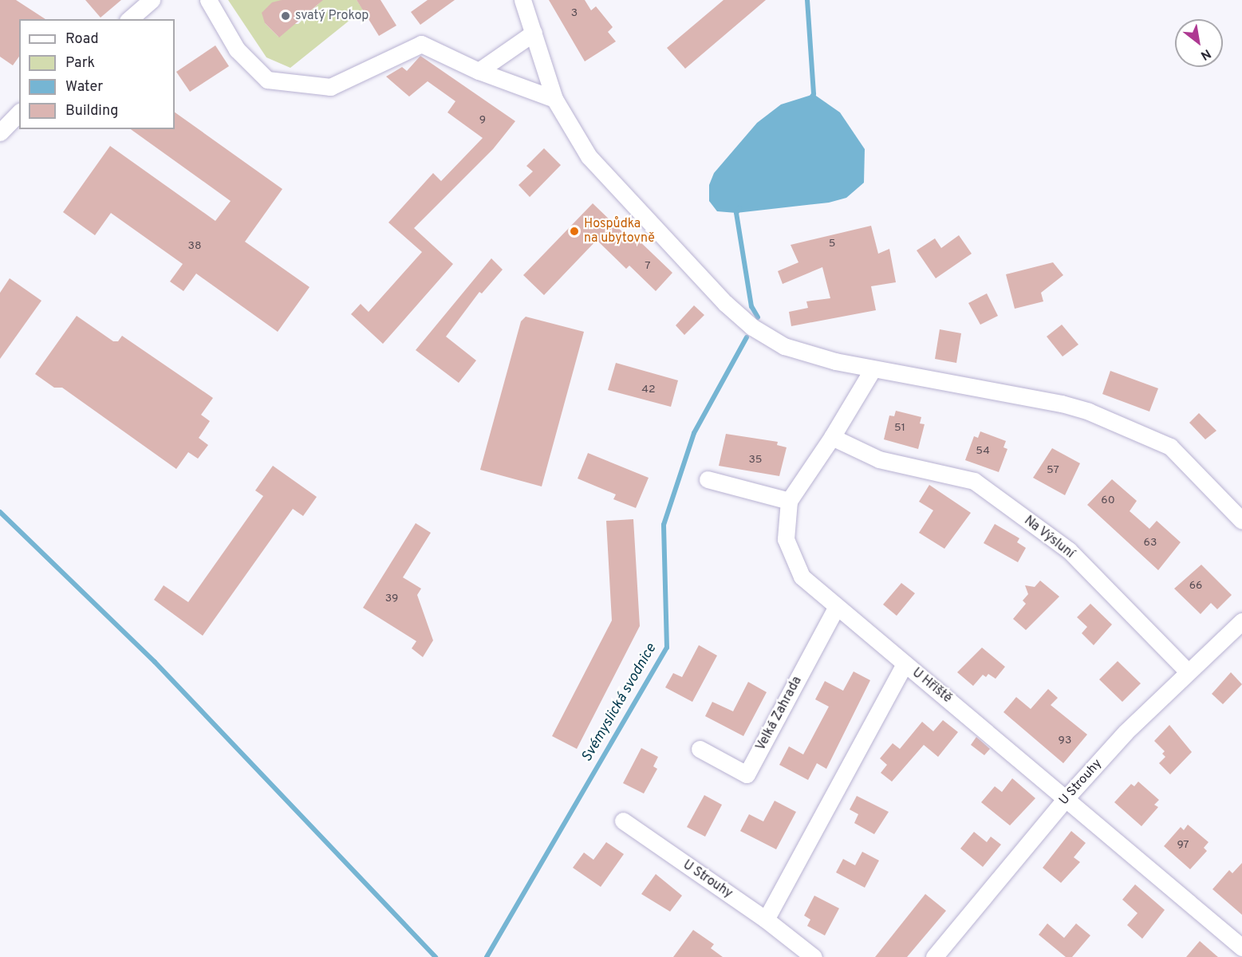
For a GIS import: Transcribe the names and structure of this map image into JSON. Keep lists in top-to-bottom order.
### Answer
{
  "streets": {
    "street": [
      "Na Výsluní",
      "U Hřiště",
      "Velká Zahrada",
      "U Strouhy"
    ]
  },
  "crossings": [
    ["Na Výsluní", "U Hřiště"],
    ["Na Výsluní", "U Strouhy"],
    ["U Hřiště", "Velká Zahrada"],
    ["U Hřiště", "U Strouhy"]
  ],
  "water": ["Svémyslická svodnice"],
  "places": ["svatý Prokop", "Hospůdka na ubytovně"],
  "house_numbers": [
    "3",
    "9",
    "5",
    "38",
    "7",
    "42",
    "51",
    "54",
    "35",
    "57",
    "60",
    "63",
    "66",
    "39",
    "93",
    "97"
  ],
  "legend": [
    "Road",
    "Park",
    "Water",
    "Building"
  ],
  "north": "bottom right"
}
